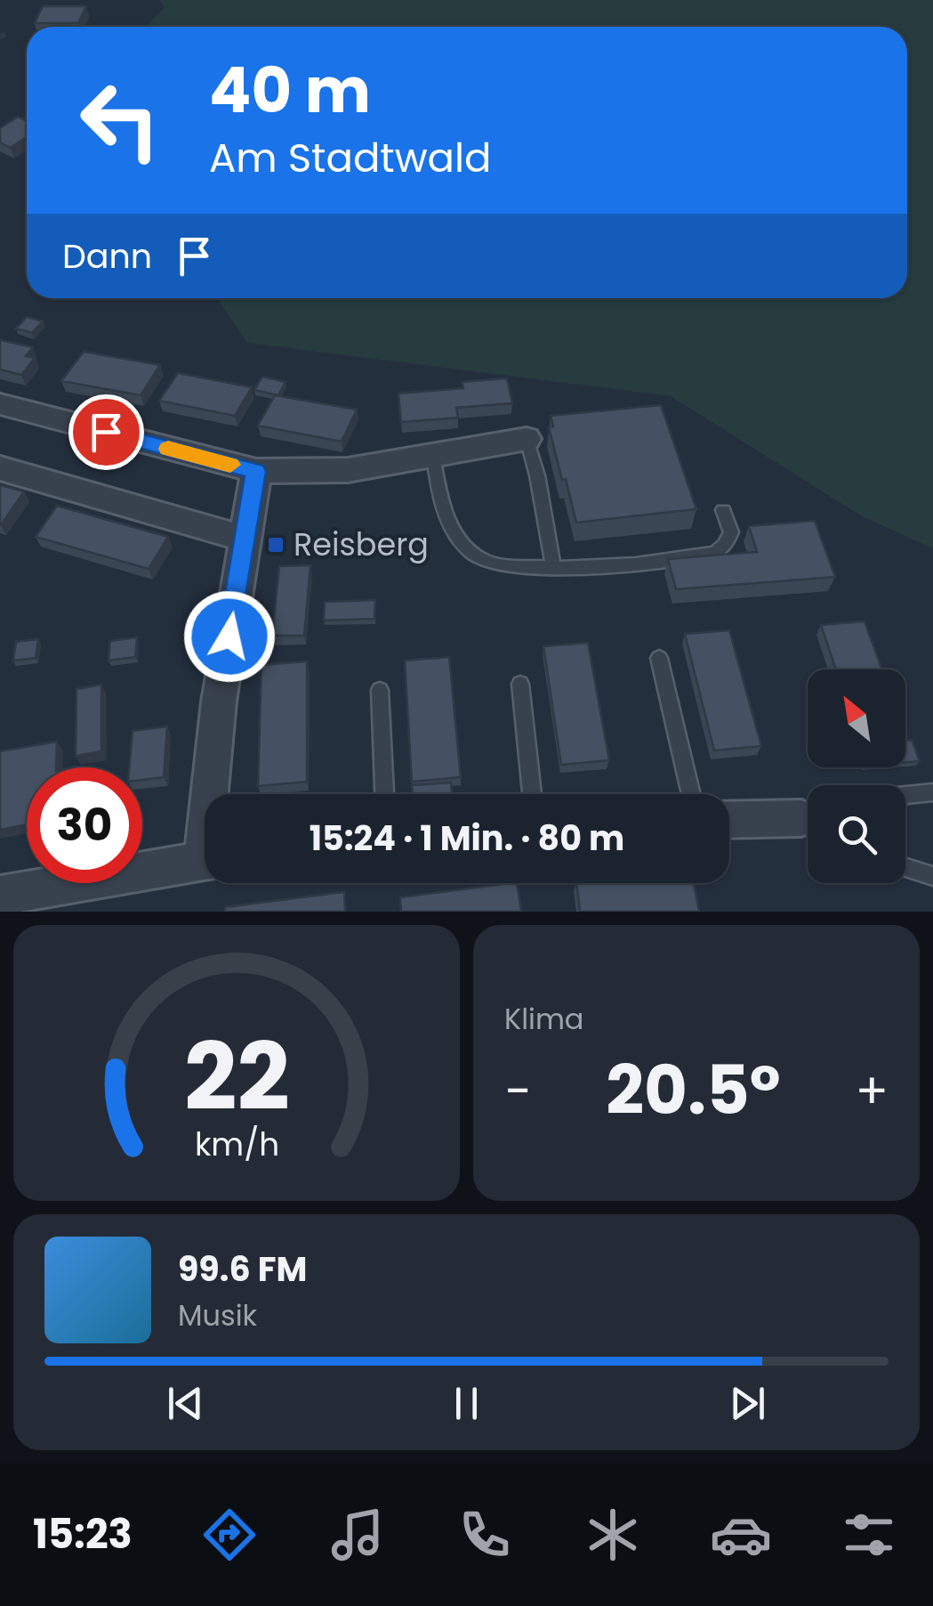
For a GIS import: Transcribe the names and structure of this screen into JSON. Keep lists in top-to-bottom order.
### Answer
{
  "places": {
    "transit": ["Reisberg"]
  },
  "north": "top left",
  "page": {
    "turn": ["40 m", "Am Stadtwald"],
    "then": "Dann",
    "limit": "30",
    "trip": "15:24 · 1 Min. · 80 m",
    "tile": "Klima",
    "heat": ["−", "20.5°", "+"],
    "song": ["99.6 FM", "Musik"],
    "tabs": "15:23",
    "gauge": ["22", "km/h"]
  }
}
